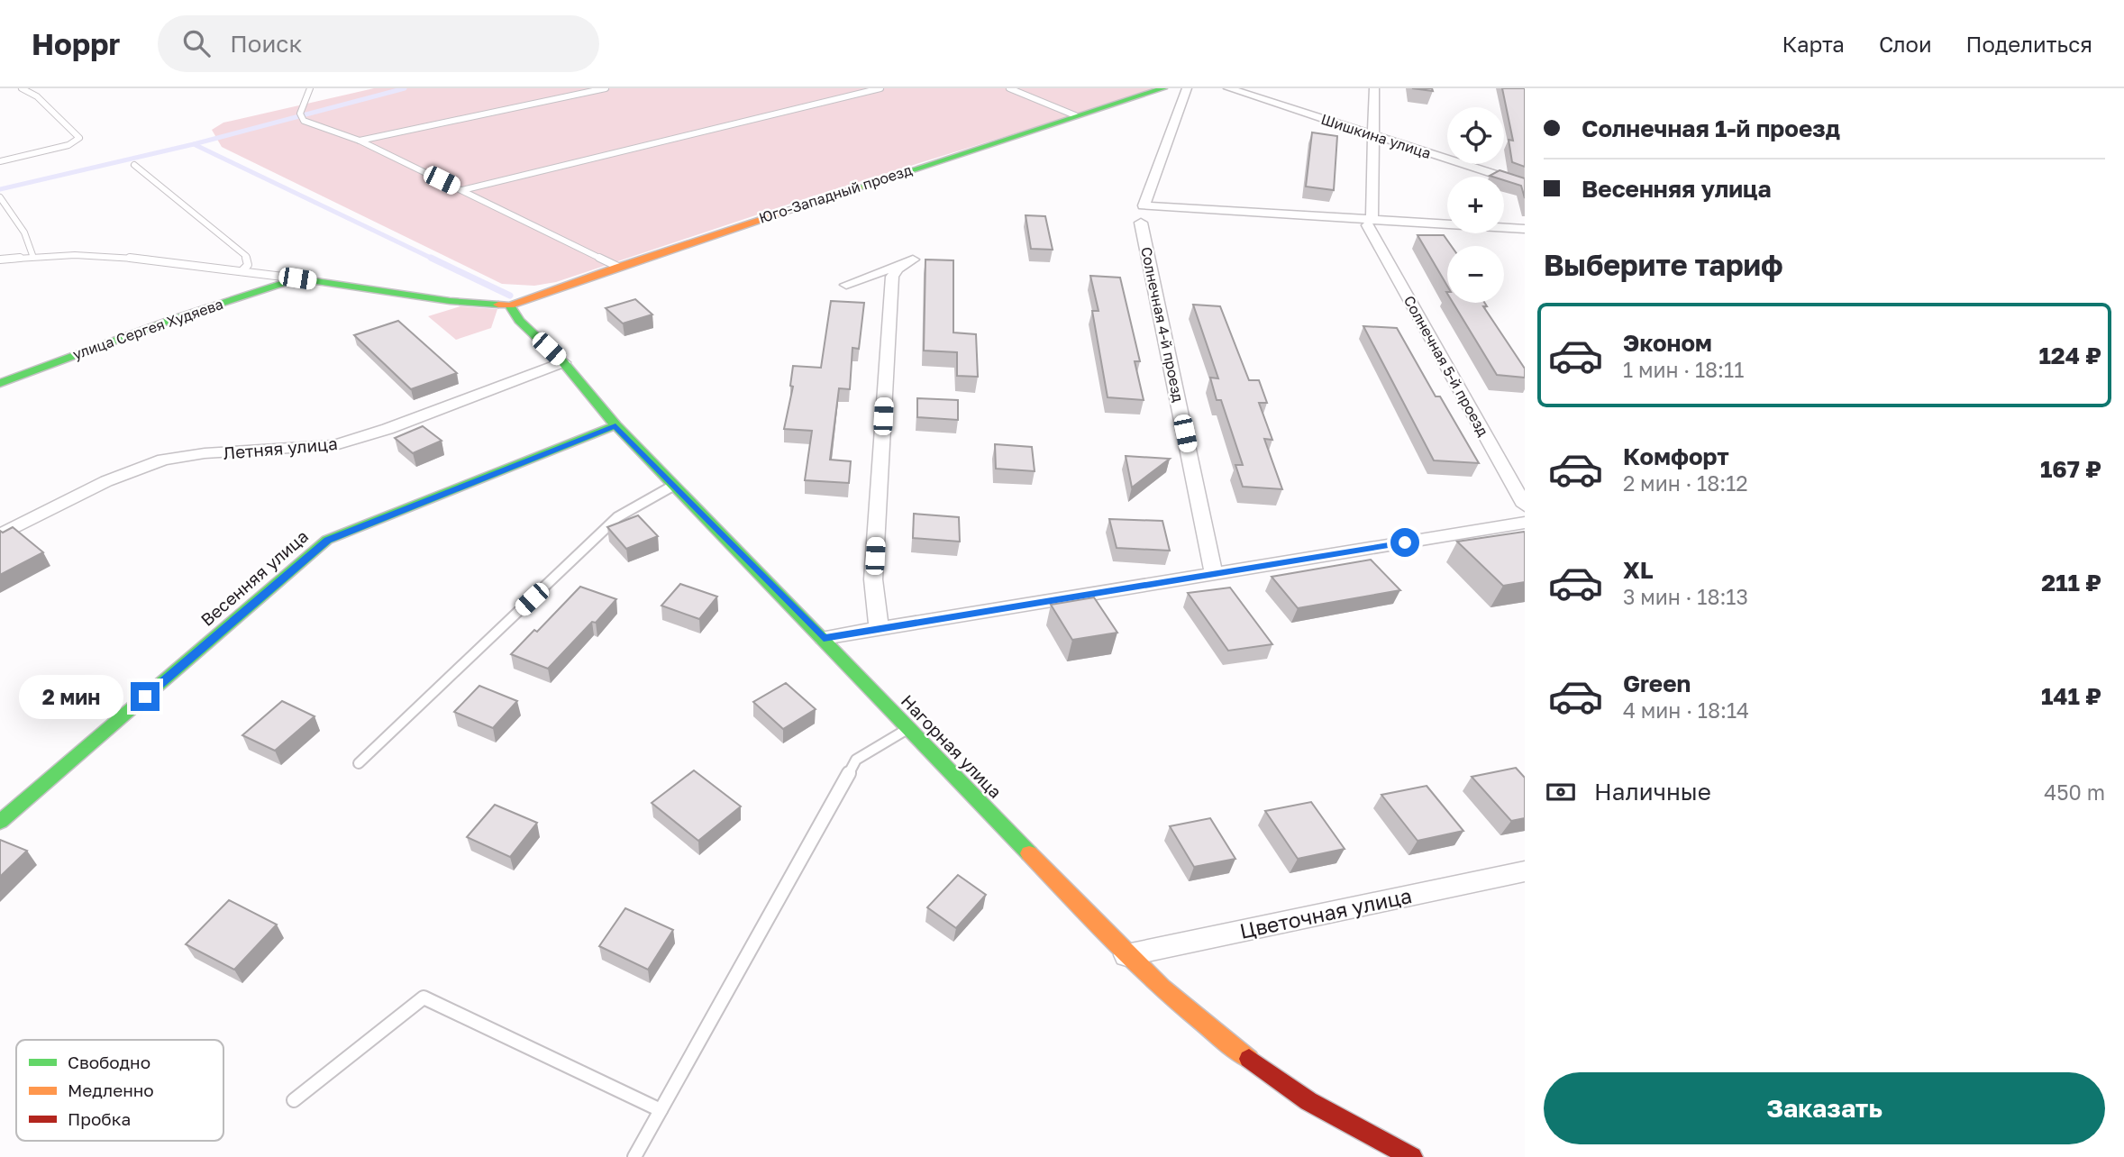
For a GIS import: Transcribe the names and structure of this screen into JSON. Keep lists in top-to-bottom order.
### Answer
{
  "streets": {
    "street": [
      "Шишкина улица",
      "Юго-Западный проезд",
      "Солнечная 4-й проезд",
      "улица Сергея Худяева",
      "Солнечная 5-й проезд",
      "Летняя улица",
      "Весенняя улица",
      "Нагорная улица",
      "Цветочная улица"
    ]
  },
  "crossings": [
    ["Юго-Западный проезд", "Нагорная улица"],
    ["Летняя улица", "Нагорная улица"],
    ["Весенняя улица", "Нагорная улица"],
    ["Нагорная улица", "Цветочная улица"]
  ],
  "legend": ["Свободно", "Медленно", "Пробка"],
  "page": {
    "header": "Hoppr",
    "search": "Поиск",
    "nav": ["Карта", "Слои", "Поделиться"],
    "banner": ["Солнечная 1-й проезд", "Весенняя улица"],
    "map_buttons": ["+", "−"],
    "heading": "Выберите тариф",
    "list": [
      {
        "name": "Эконом",
        "note": "1 мин · 18:11",
        "value": "124 ₽"
      },
      {
        "name": "Комфорт",
        "note": "2 мин · 18:12",
        "value": "167 ₽"
      },
      {
        "name": "XL",
        "note": "3 мин · 18:13",
        "value": "211 ₽"
      },
      {
        "name": "Green",
        "note": "4 мин · 18:14",
        "value": "141 ₽"
      }
    ],
    "bubble": "2 мин",
    "pay": ["Наличные", "450 m"],
    "buttons": "Заказать"
  }
}
